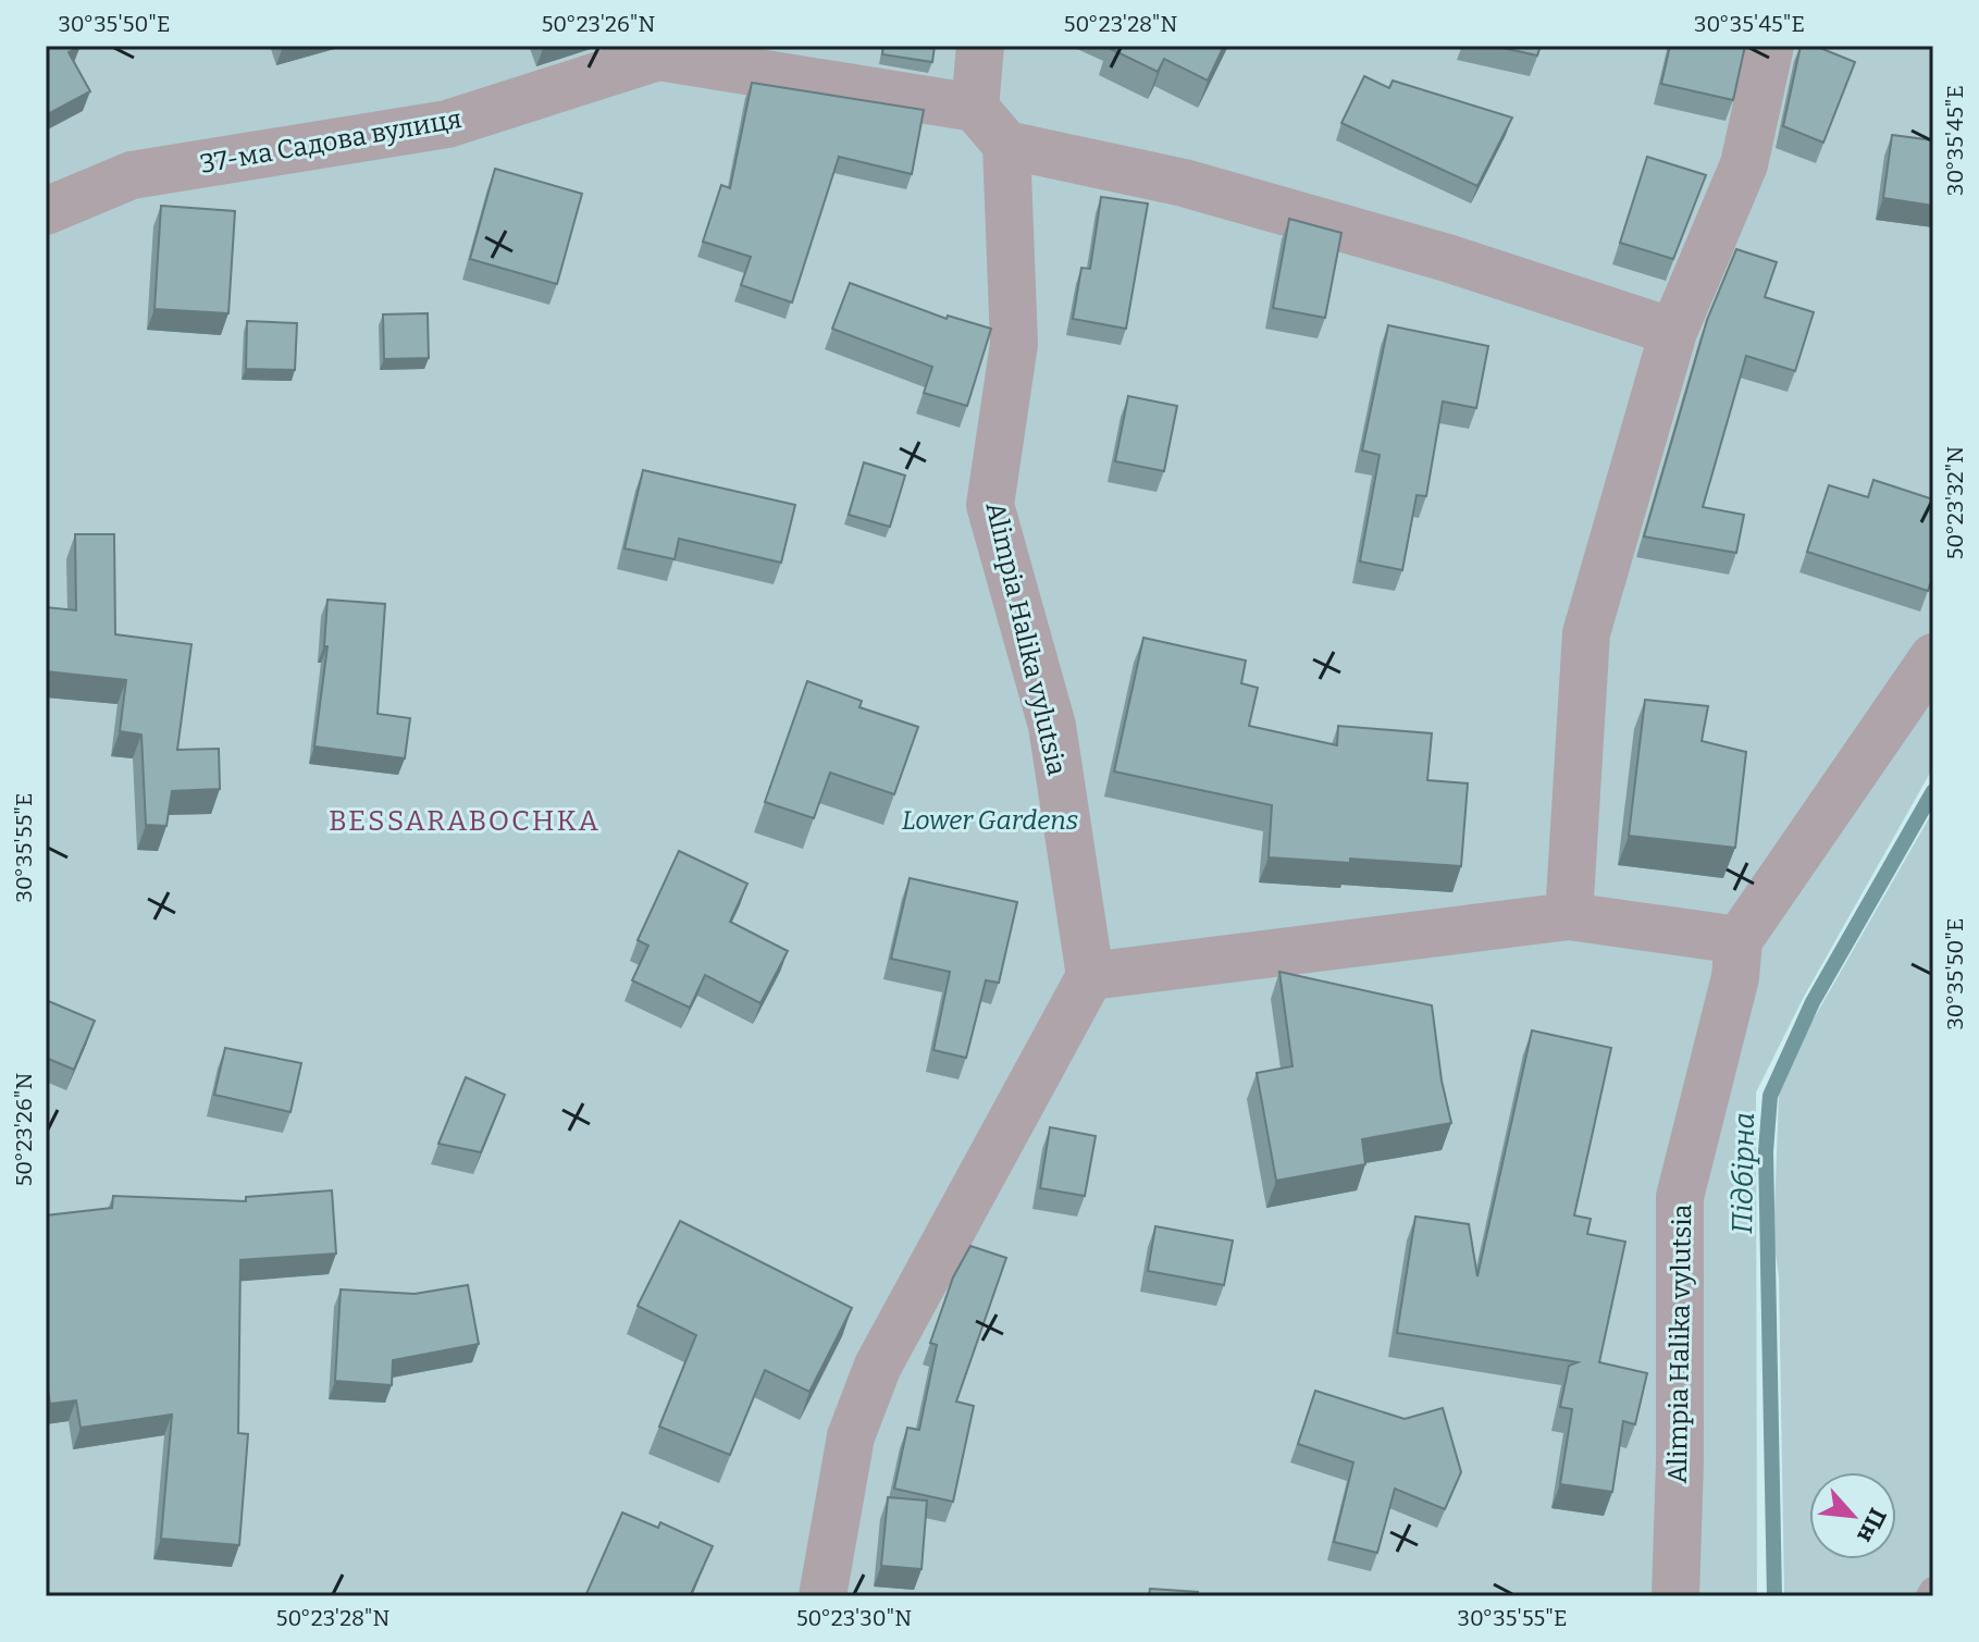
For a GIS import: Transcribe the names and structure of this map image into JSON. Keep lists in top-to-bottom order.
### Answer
{
  "streets": {
    "street": ["37-ма Садова вулиця", "Alimpia Halika vylutsia"]
  },
  "districts": ["BESSARABOCHKA"],
  "water": ["Підбірна"],
  "parks": ["Lower Gardens"],
  "north": "bottom right",
  "coordinates": [
    "30°35'50\"E",
    "50°23'26\"N",
    "50°23'28\"N",
    "30°35'45\"E",
    "50°23'32\"N",
    "30°35'55\"E",
    "50°23'30\"N"
  ]
}
